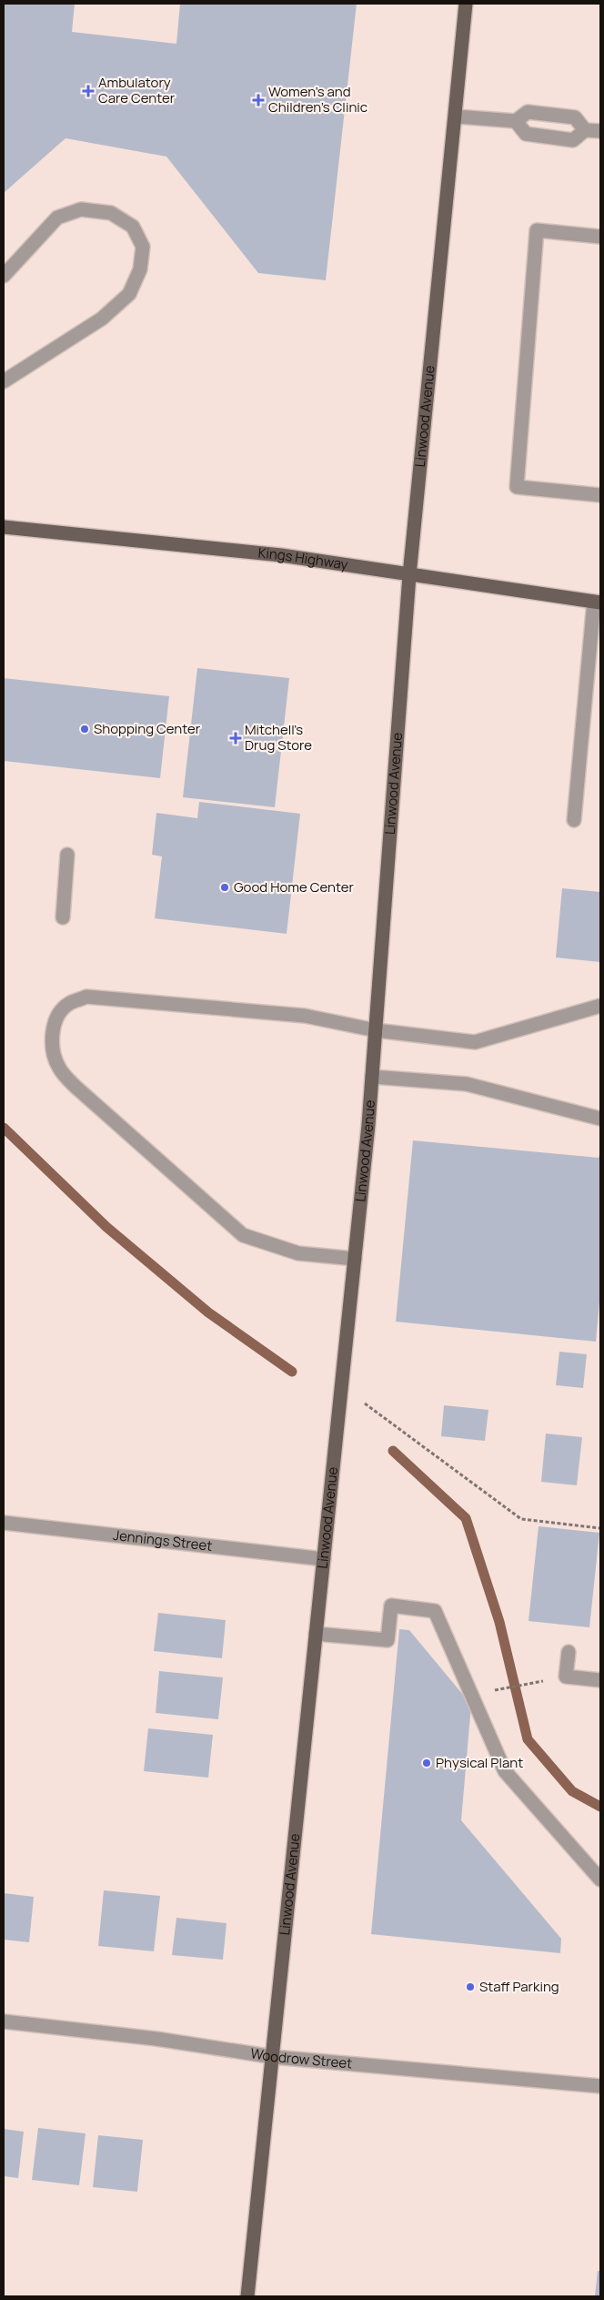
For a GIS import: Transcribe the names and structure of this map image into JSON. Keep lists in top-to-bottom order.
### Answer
{
  "streets": {
    "main road": ["Linwood Avenue", "Kings Highway"],
    "street": ["Jennings Street", "Woodrow Street"]
  },
  "crossings": [
    ["Linwood Avenue", "Kings Highway"],
    ["Linwood Avenue", "Jennings Street"],
    ["Linwood Avenue", "Woodrow Street"]
  ],
  "places": {
    "health": ["Ambulatory Care Center", "Women’s and Children’s Clinic", "Mitchell's Drug Store"],
    "other": [
      "Shopping Center",
      "Good Home Center",
      "Physical Plant",
      "Staff Parking"
    ]
  }
}
